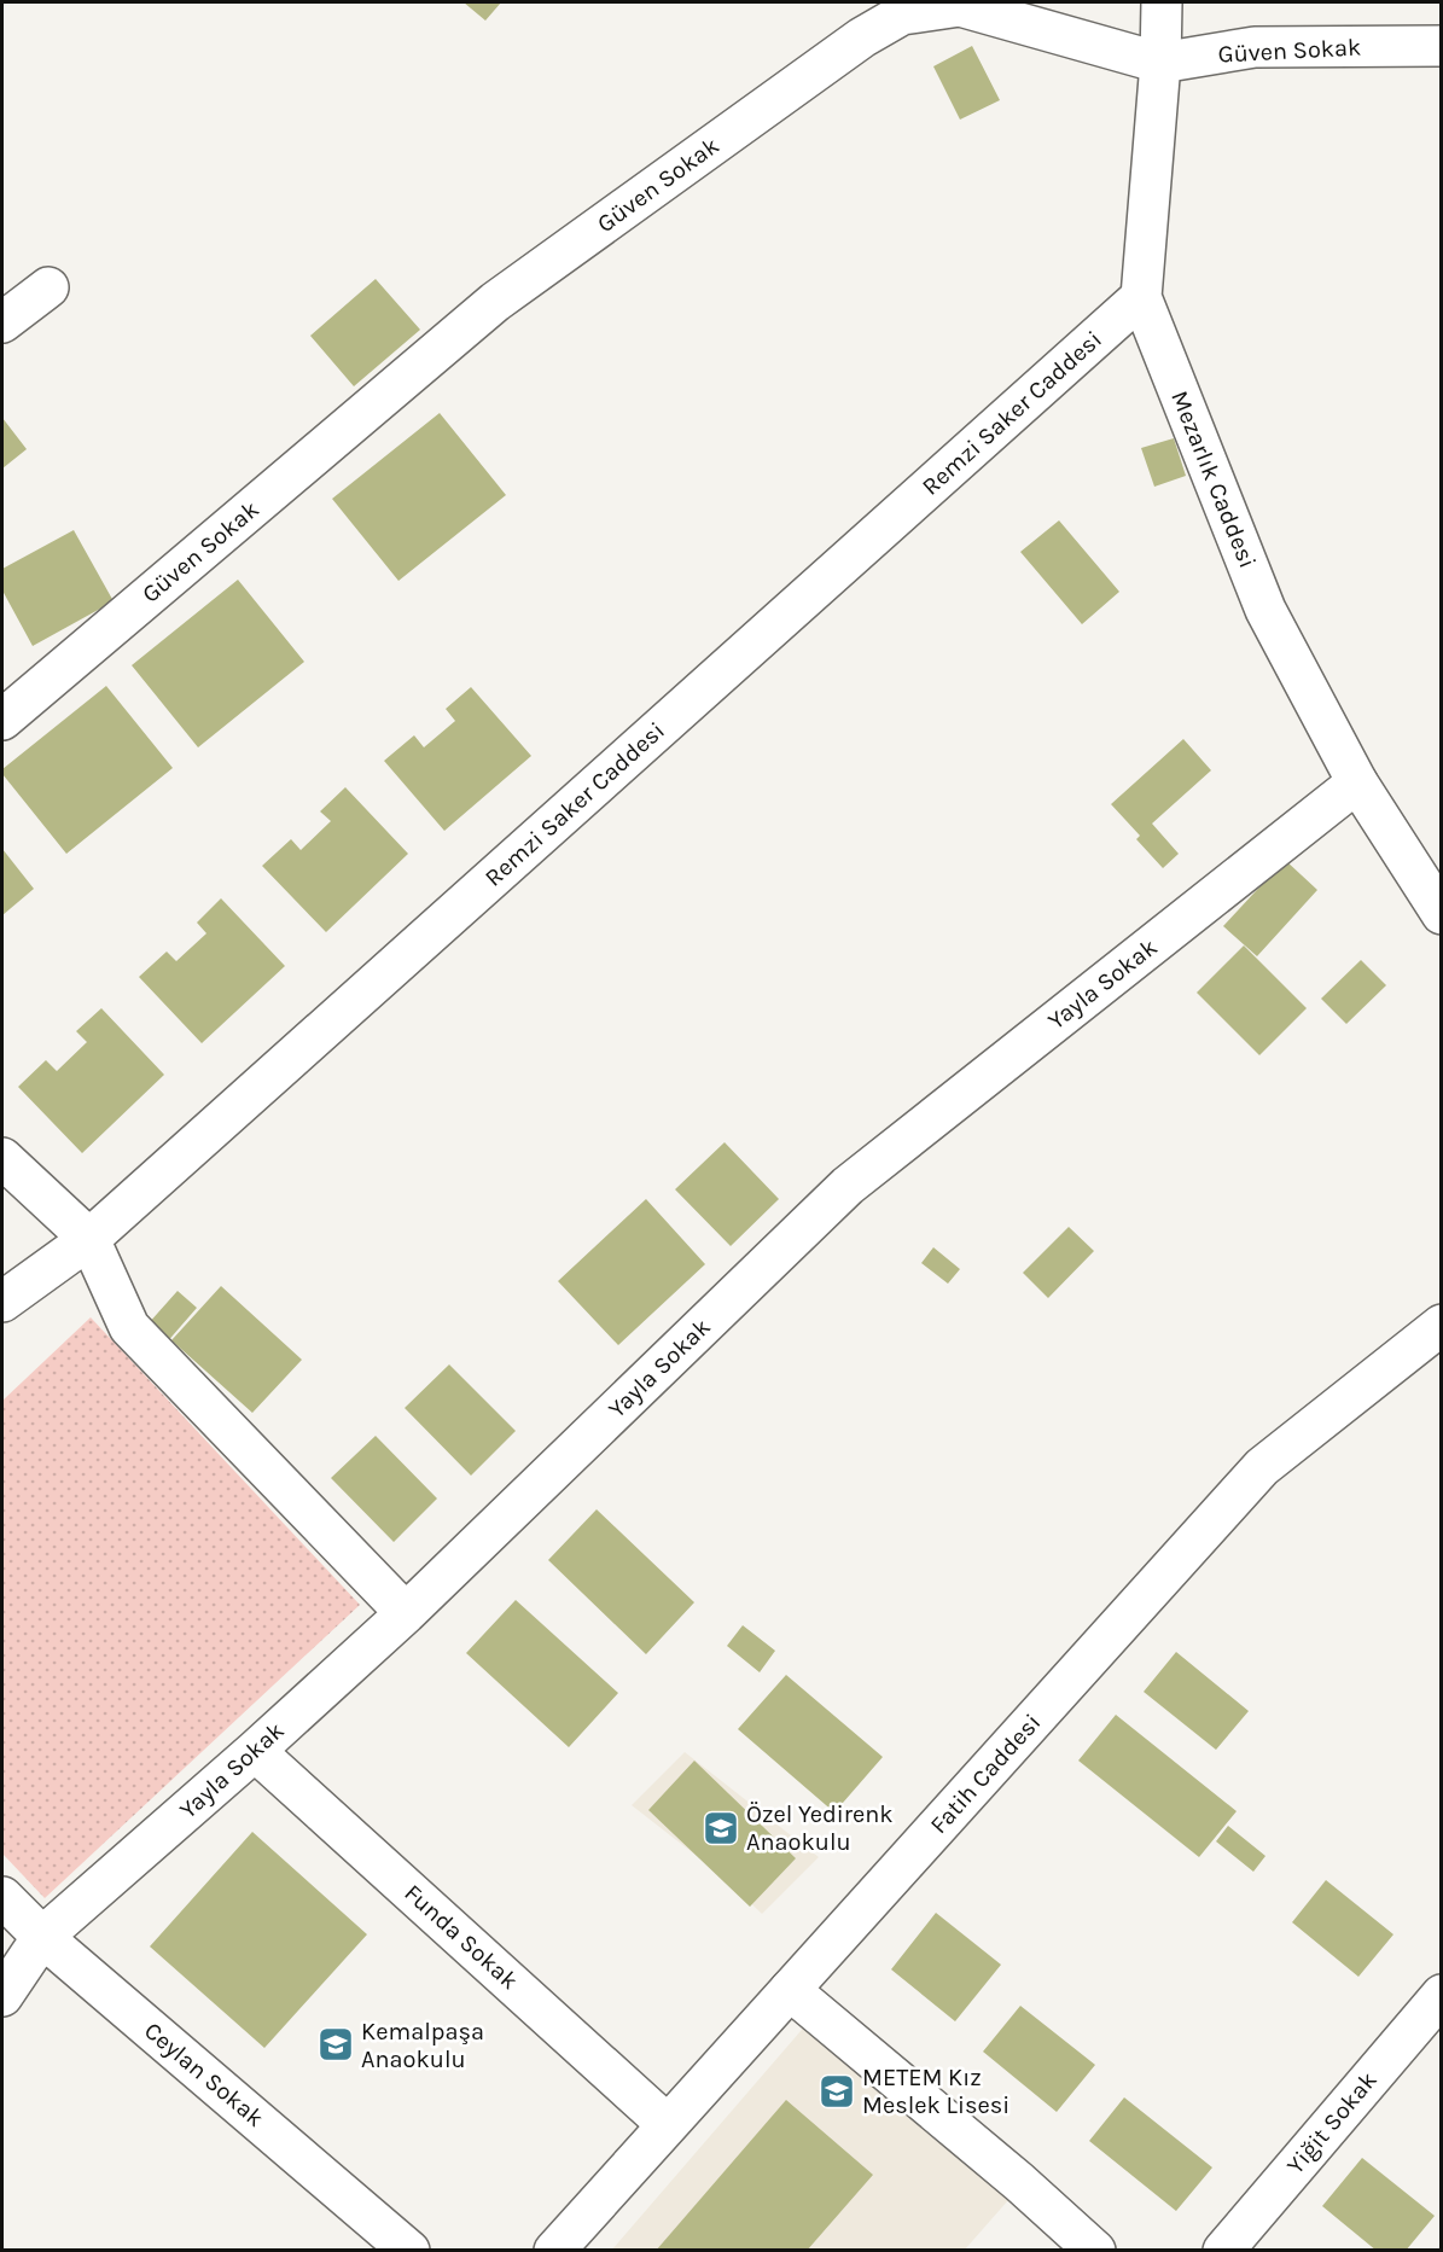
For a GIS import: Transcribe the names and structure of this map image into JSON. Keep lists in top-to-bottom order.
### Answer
{
  "streets": {
    "street": [
      "Güven Sokak",
      "Remzi Saker Caddesi",
      "Mezarlık Caddesi",
      "Yayla Sokak",
      "Fatih Caddesi",
      "Funda Sokak",
      "Ceylan Sokak",
      "Yiğit Sokak"
    ]
  },
  "crossings": [
    ["Güven Sokak", "Mezarlık Caddesi"],
    ["Remzi Saker Caddesi", "Mezarlık Caddesi"],
    ["Mezarlık Caddesi", "Yayla Sokak"],
    ["Yayla Sokak", "Funda Sokak"],
    ["Yayla Sokak", "Ceylan Sokak"],
    ["Fatih Caddesi", "Funda Sokak"]
  ],
  "places": {
    "school or university": ["Özel Yedirenk Anaokulu", "Kemalpaşa Anaokulu", "METEM Kız Meslek Lisesi"]
  }
}
